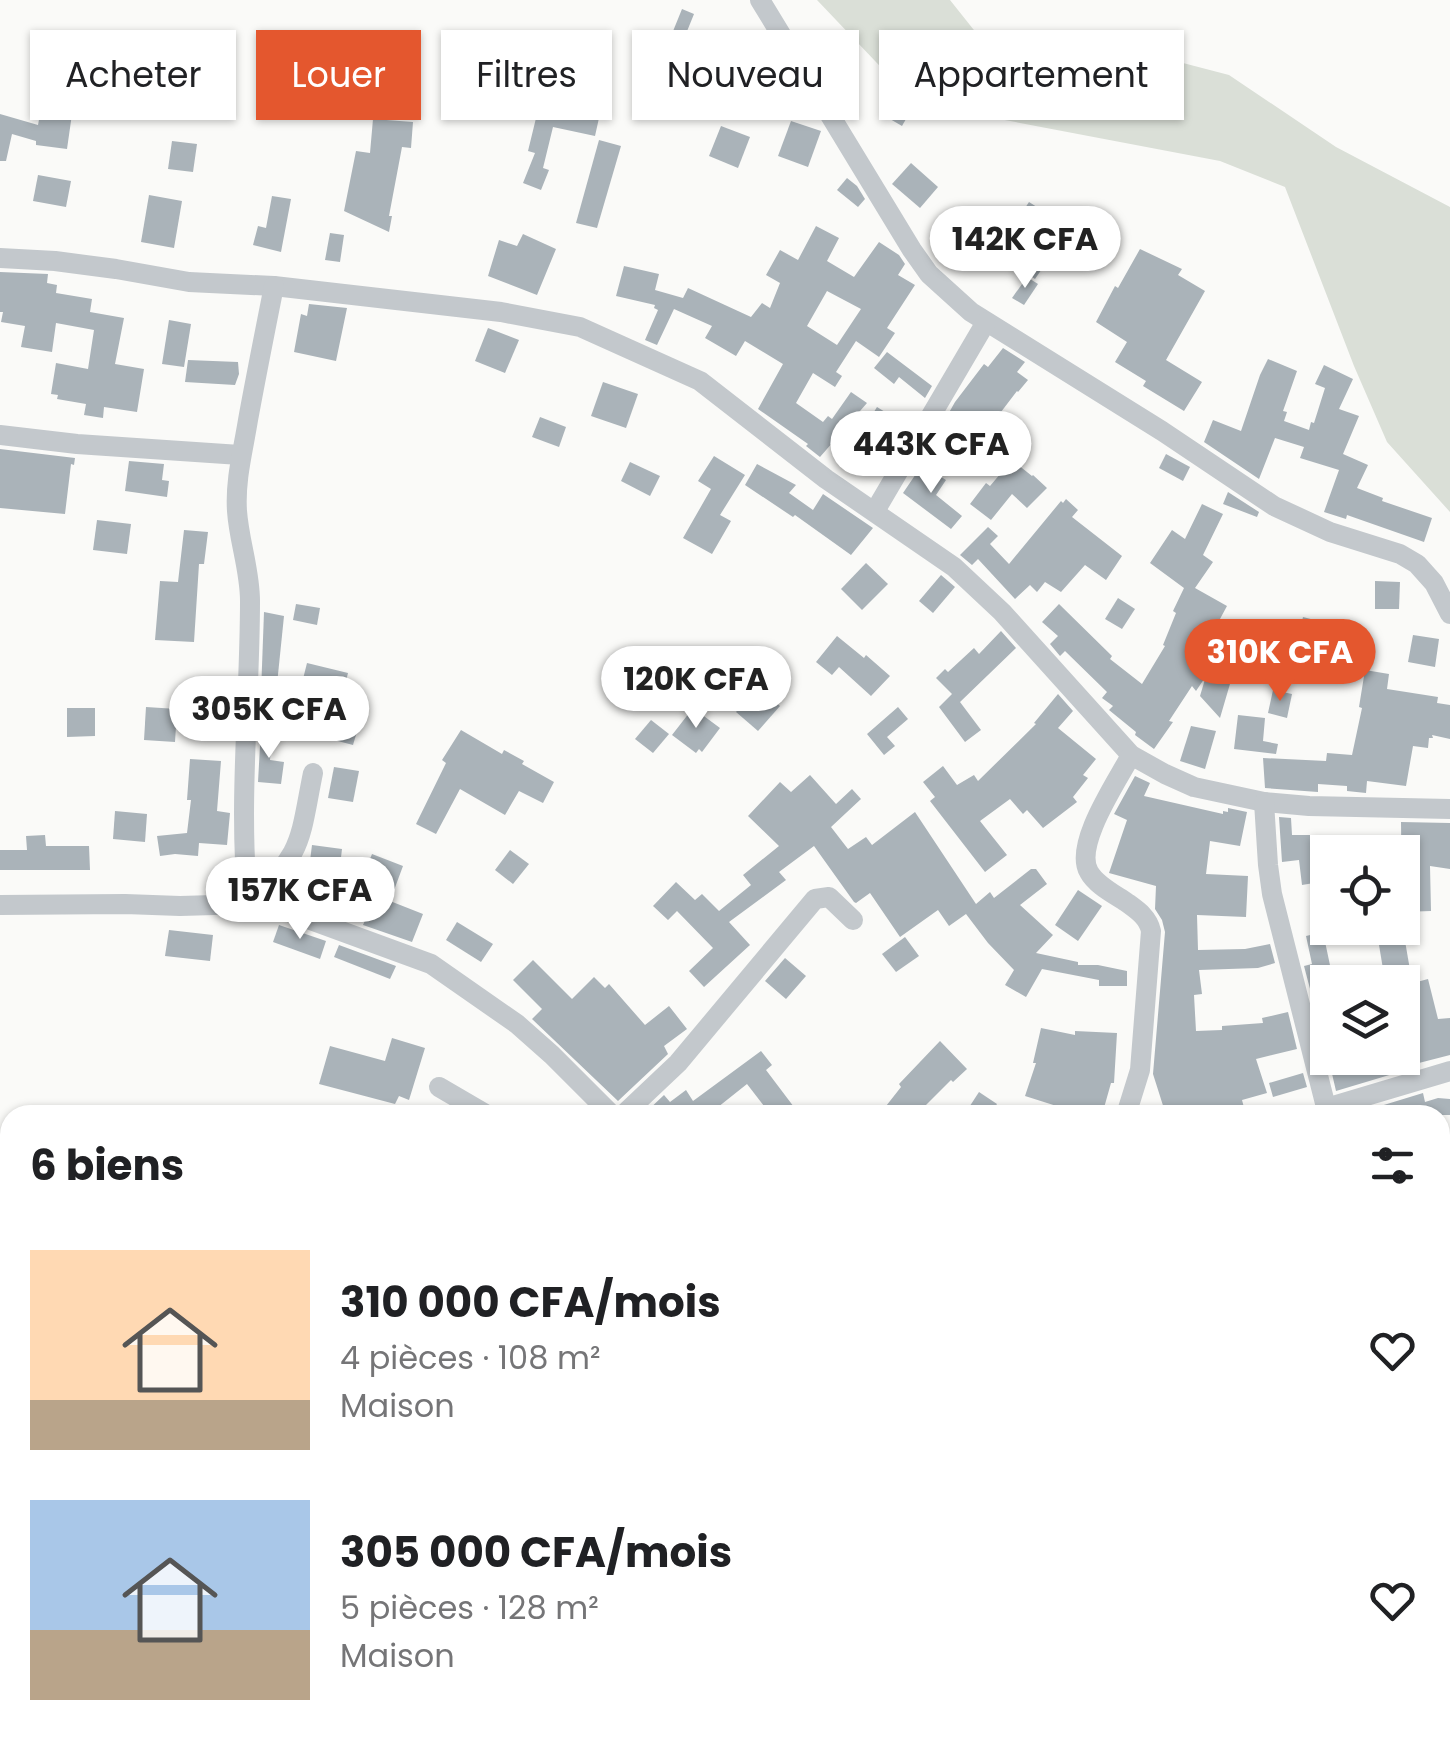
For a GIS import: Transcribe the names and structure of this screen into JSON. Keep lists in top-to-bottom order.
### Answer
{
  "page": {
    "chip": [
      "Acheter",
      "Louer",
      "Filtres",
      "Nouveau",
      "Appartement"
    ],
    "price": [
      "142K CFA",
      "443K CFA",
      "310K CFA",
      "120K CFA",
      "305K CFA",
      "157K CFA"
    ],
    "heading": "6 biens",
    "list": [
      {
        "name": "310 000 CFA/mois",
        "note": "4 pièces · 108 m² · Maison"
      },
      {
        "name": "305 000 CFA/mois",
        "note": "5 pièces · 128 m² · Maison"
      }
    ]
  }
}
